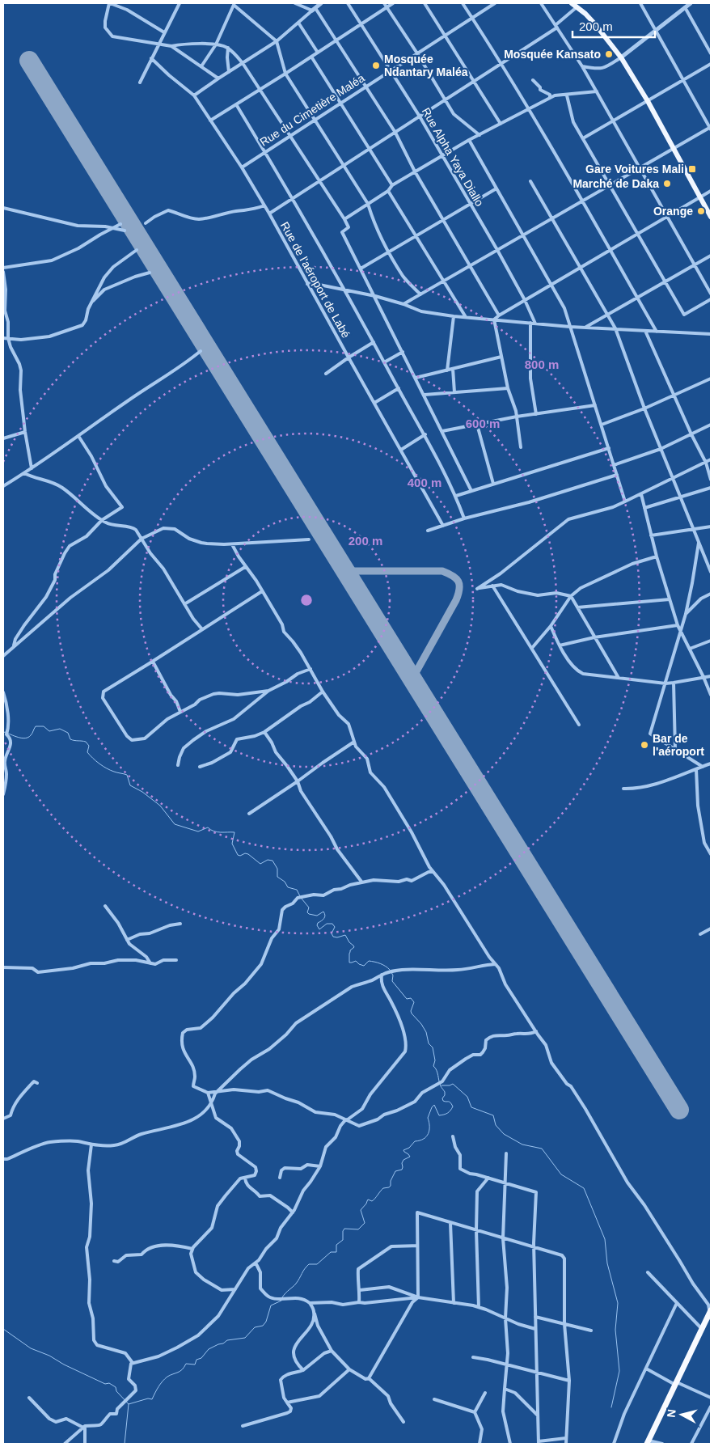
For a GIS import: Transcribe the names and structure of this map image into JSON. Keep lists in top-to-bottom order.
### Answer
{
  "streets": {
    "street": ["Rue du Cimetière Maléa", "Rue Alpha Yaya Diallo", "Rue de l'aéroport de Labé"]
  },
  "crossings": [
    ["Rue du Cimetière Maléa", "Rue Alpha Yaya Diallo"],
    ["Rue du Cimetière Maléa", "Rue de l'aéroport de Labé"]
  ],
  "places": {
    "other": [
      "Mosquée Kansato",
      "Mosquée Ndantary Maléa",
      "Marché de Daka",
      "Orange",
      "Bar de l'aéroport"
    ],
    "transit": ["Gare Voitures Mali"]
  },
  "scale_bar": "200 m",
  "north": "left",
  "rings": [
    "800 m",
    "600 m",
    "400 m",
    "200 m"
  ]
}
